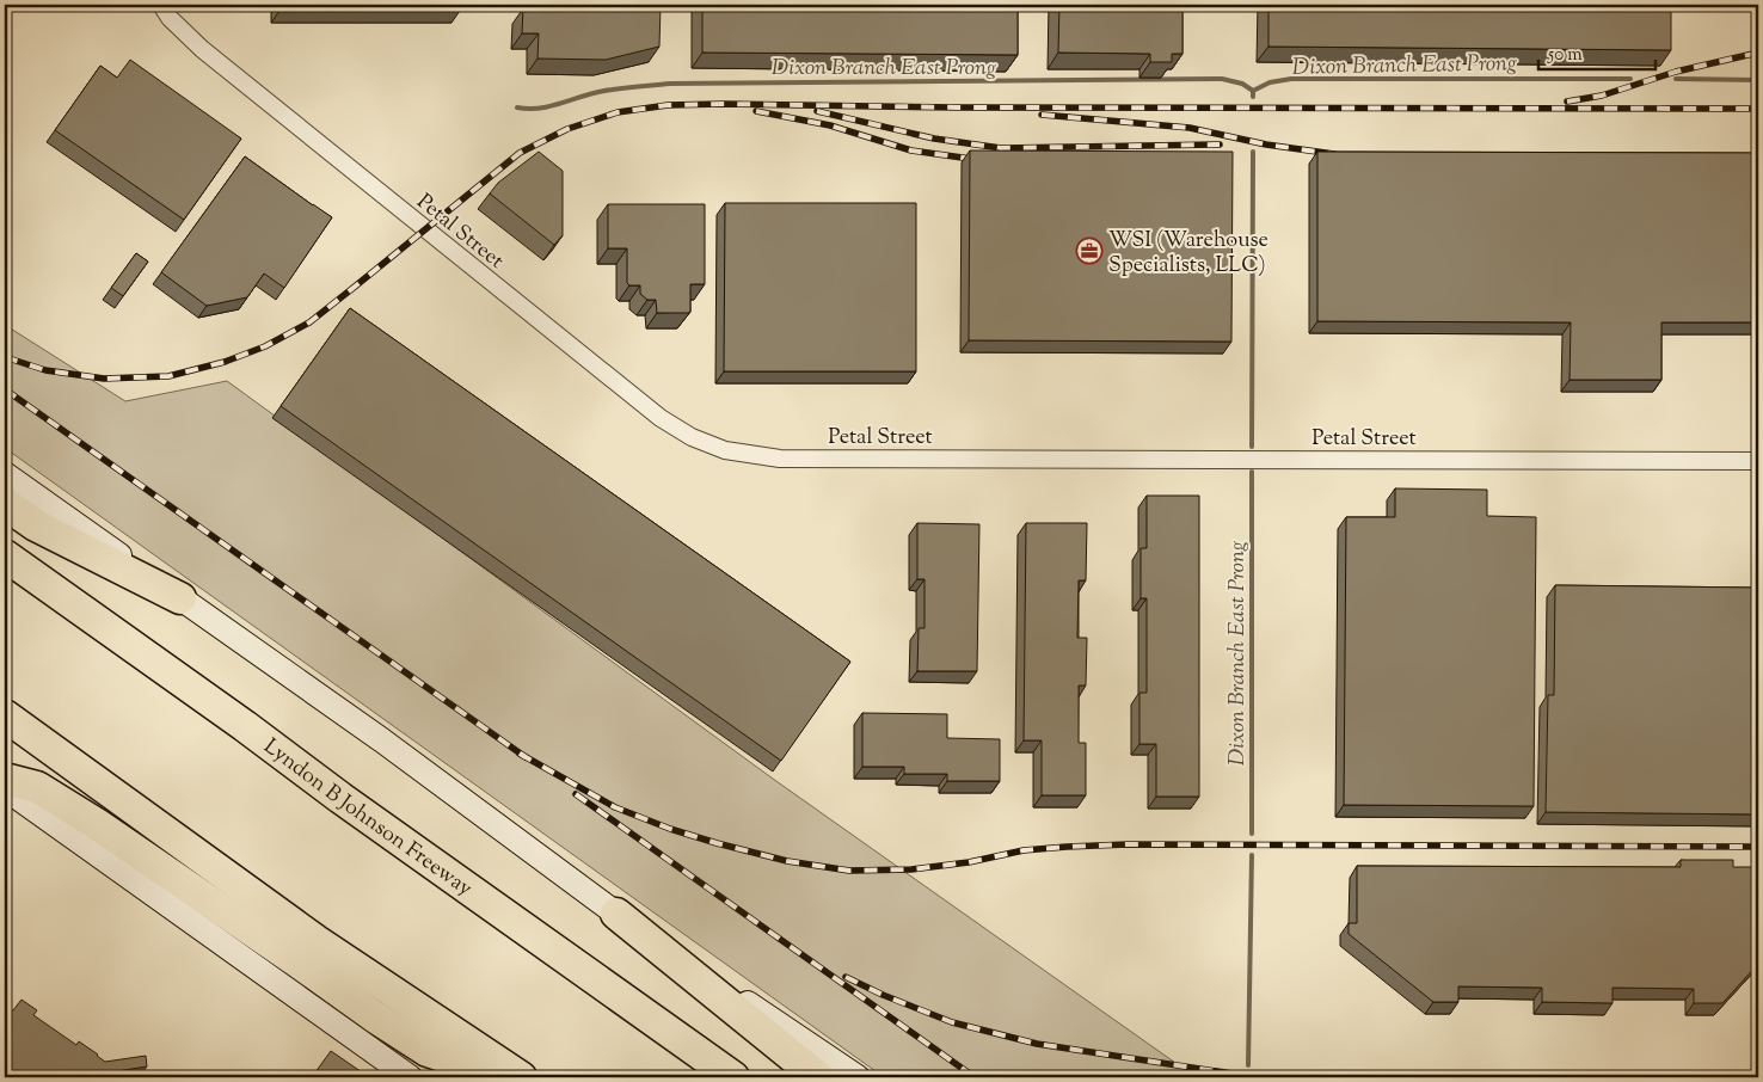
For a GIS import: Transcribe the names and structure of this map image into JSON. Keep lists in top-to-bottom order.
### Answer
{
  "streets": {
    "highway": ["Lyndon B Johnson Freeway"],
    "street": ["Petal Street"]
  },
  "water": ["Dixon Branch East Prong"],
  "places": {
    "office": ["WSI (Warehouse Specialists, LLC)"]
  },
  "scale_bar": "50 m"
}
